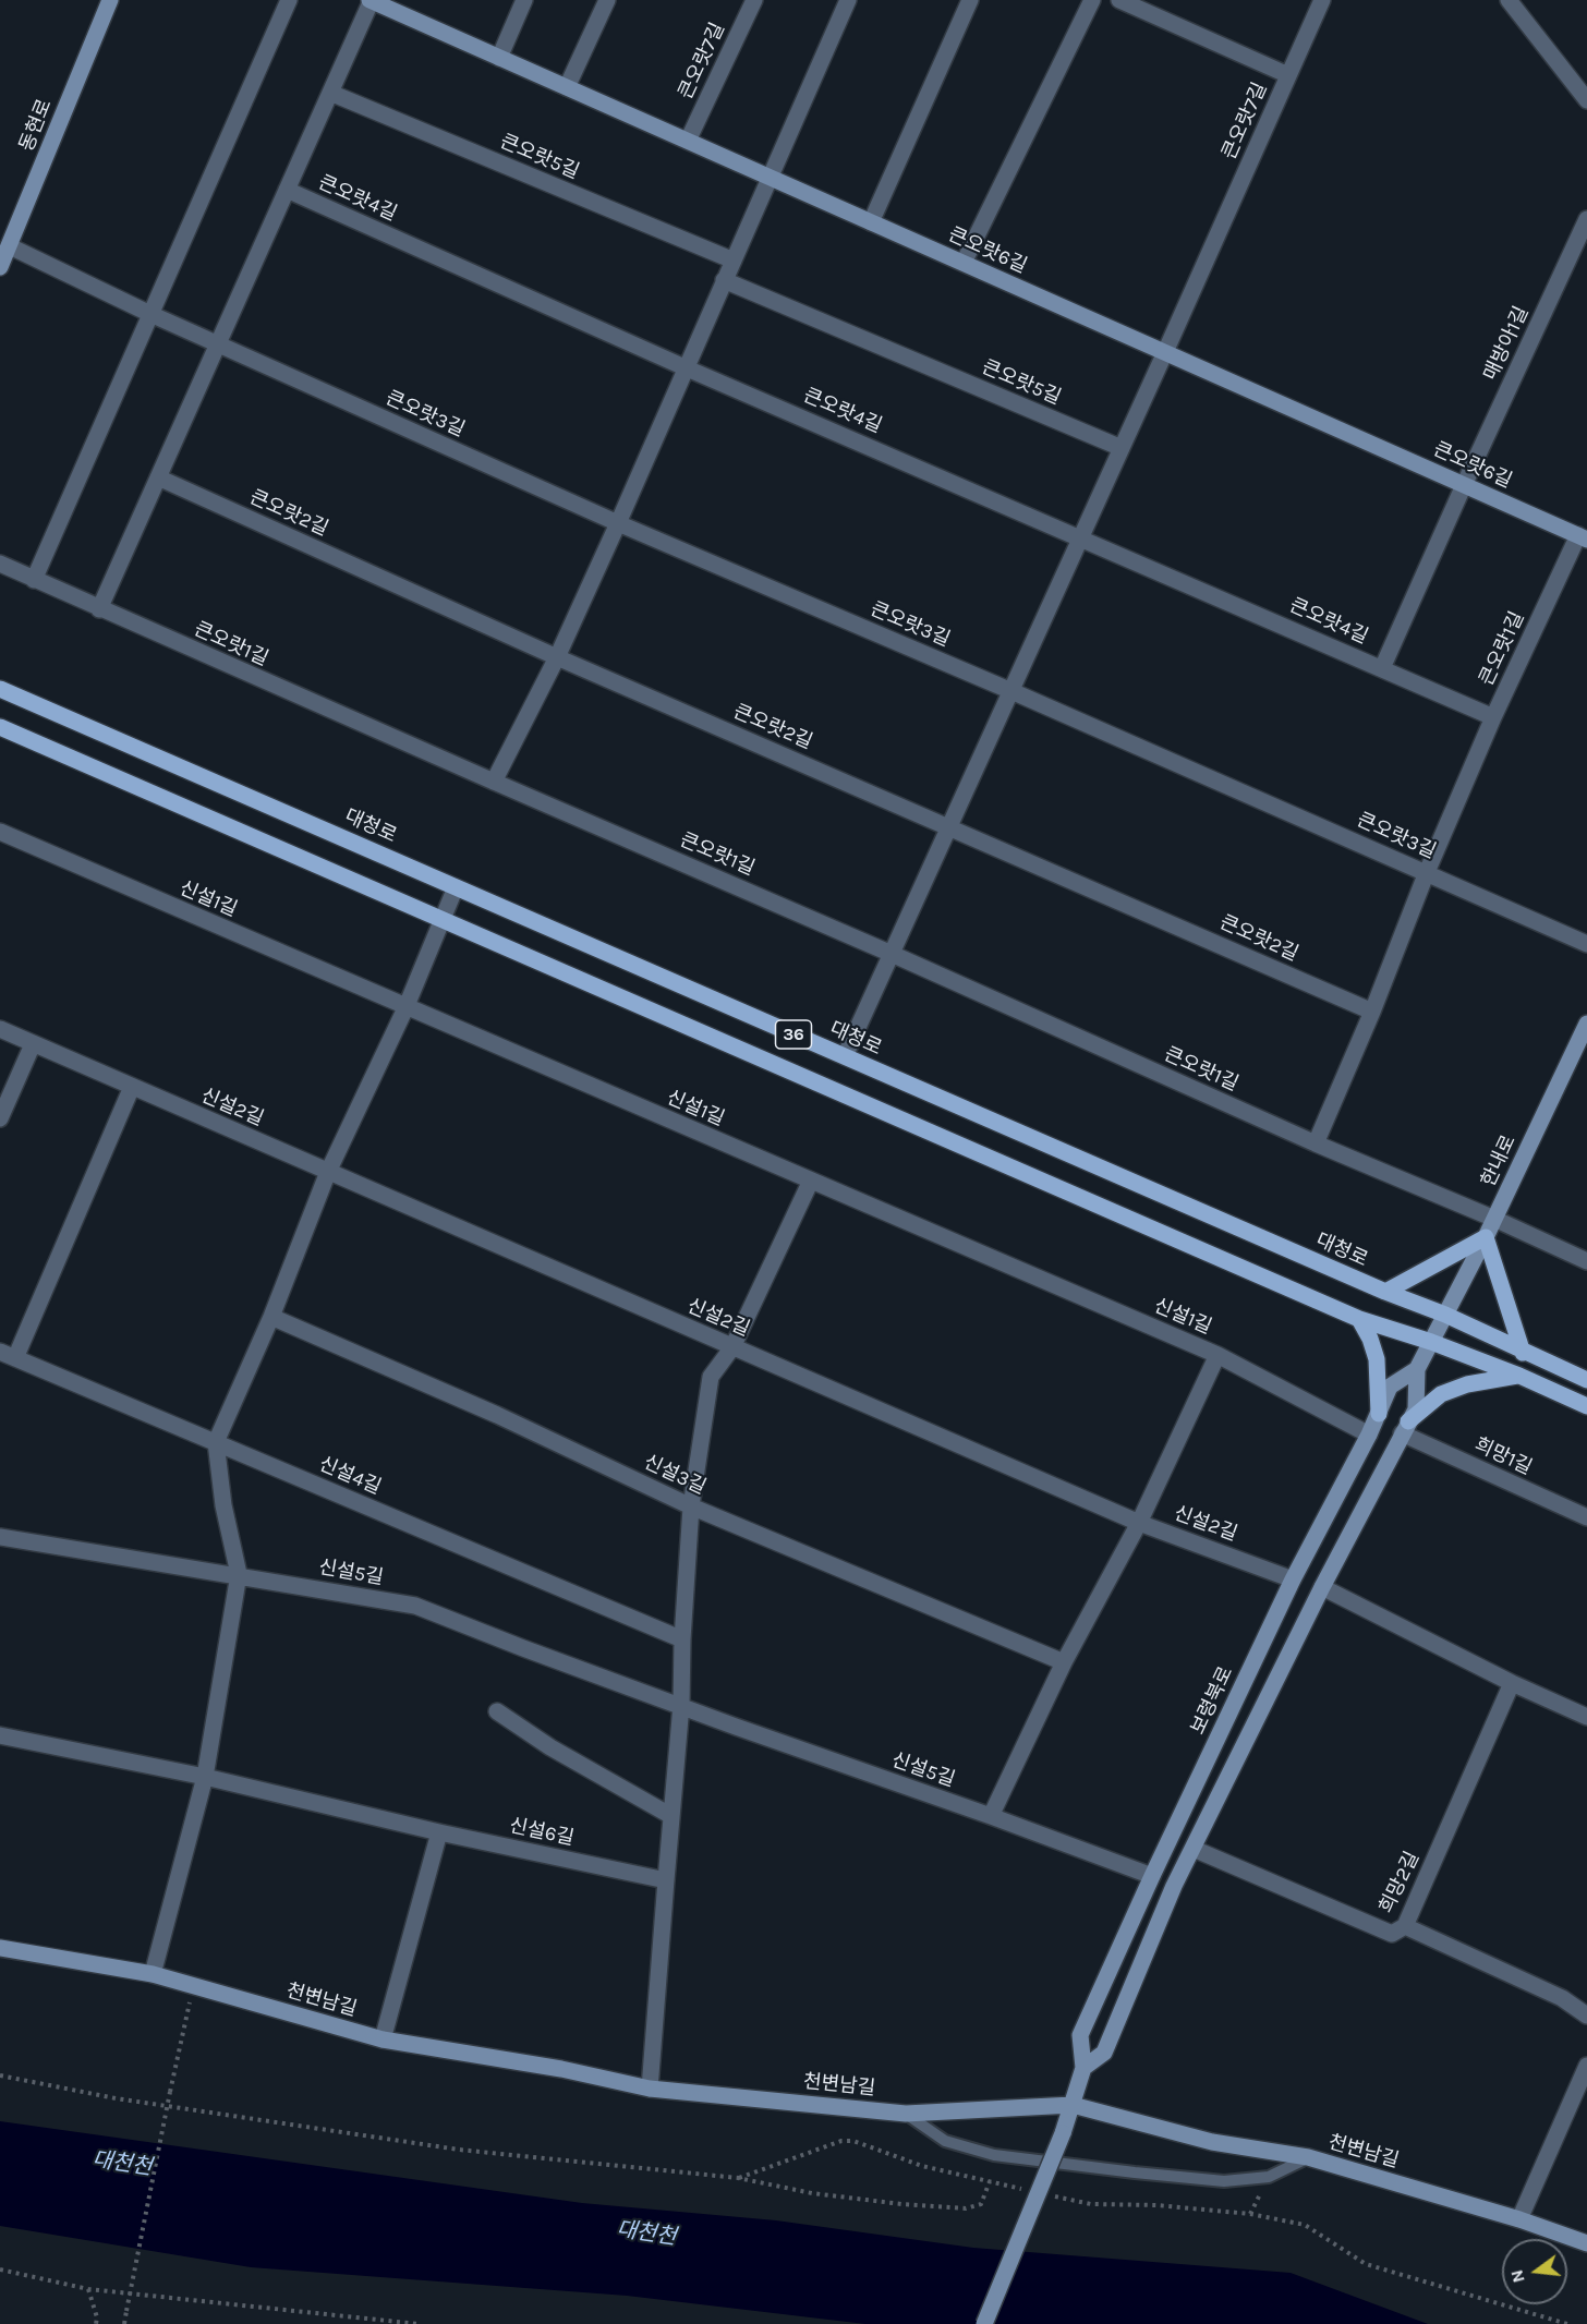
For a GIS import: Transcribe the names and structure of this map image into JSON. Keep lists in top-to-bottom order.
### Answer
{
  "streets": {
    "main road": ["대청로", "36"],
    "street": [
      "큰오랏7길",
      "동현로",
      "큰오랏5길",
      "큰오랏4길",
      "큰오랏6길",
      "매방아1길",
      "큰오랏3길",
      "큰오랏2길",
      "큰오랏1길",
      "신설1길",
      "신설2길",
      "한내로",
      "희망1길",
      "신설3길",
      "신설4길",
      "신설5길",
      "보령북로",
      "신설6길",
      "희망2길",
      "천변남길"
    ]
  },
  "crossings": [
    ["큰오랏7길", "큰오랏5길"],
    ["큰오랏7길", "큰오랏4길"],
    ["큰오랏7길", "큰오랏6길"],
    ["큰오랏7길", "큰오랏3길"],
    ["큰오랏7길", "큰오랏2길"],
    ["큰오랏7길", "큰오랏1길"],
    ["큰오랏7길", "대청로"],
    ["동현로", "큰오랏3길"],
    ["큰오랏4길", "큰오랏6길"],
    ["큰오랏4길", "매방아1길"],
    ["큰오랏4길", "큰오랏1길"],
    ["큰오랏6길", "매방아1길"],
    ["큰오랏6길", "큰오랏1길"],
    ["큰오랏3길", "큰오랏1길"],
    ["큰오랏2길", "큰오랏1길"],
    ["큰오랏1길", "한내로"],
    ["대청로", "한내로"],
    ["대청로", "보령북로"],
    ["신설1길", "보령북로"],
    ["36", "보령북로"],
    ["신설2길", "보령북로"],
    ["한내로", "보령북로"],
    ["희망1길", "보령북로"],
    ["신설5길", "보령북로"],
    ["보령북로", "희망2길"],
    ["보령북로", "천변남길"]
  ],
  "water": ["대천천"],
  "north": "left"
}
